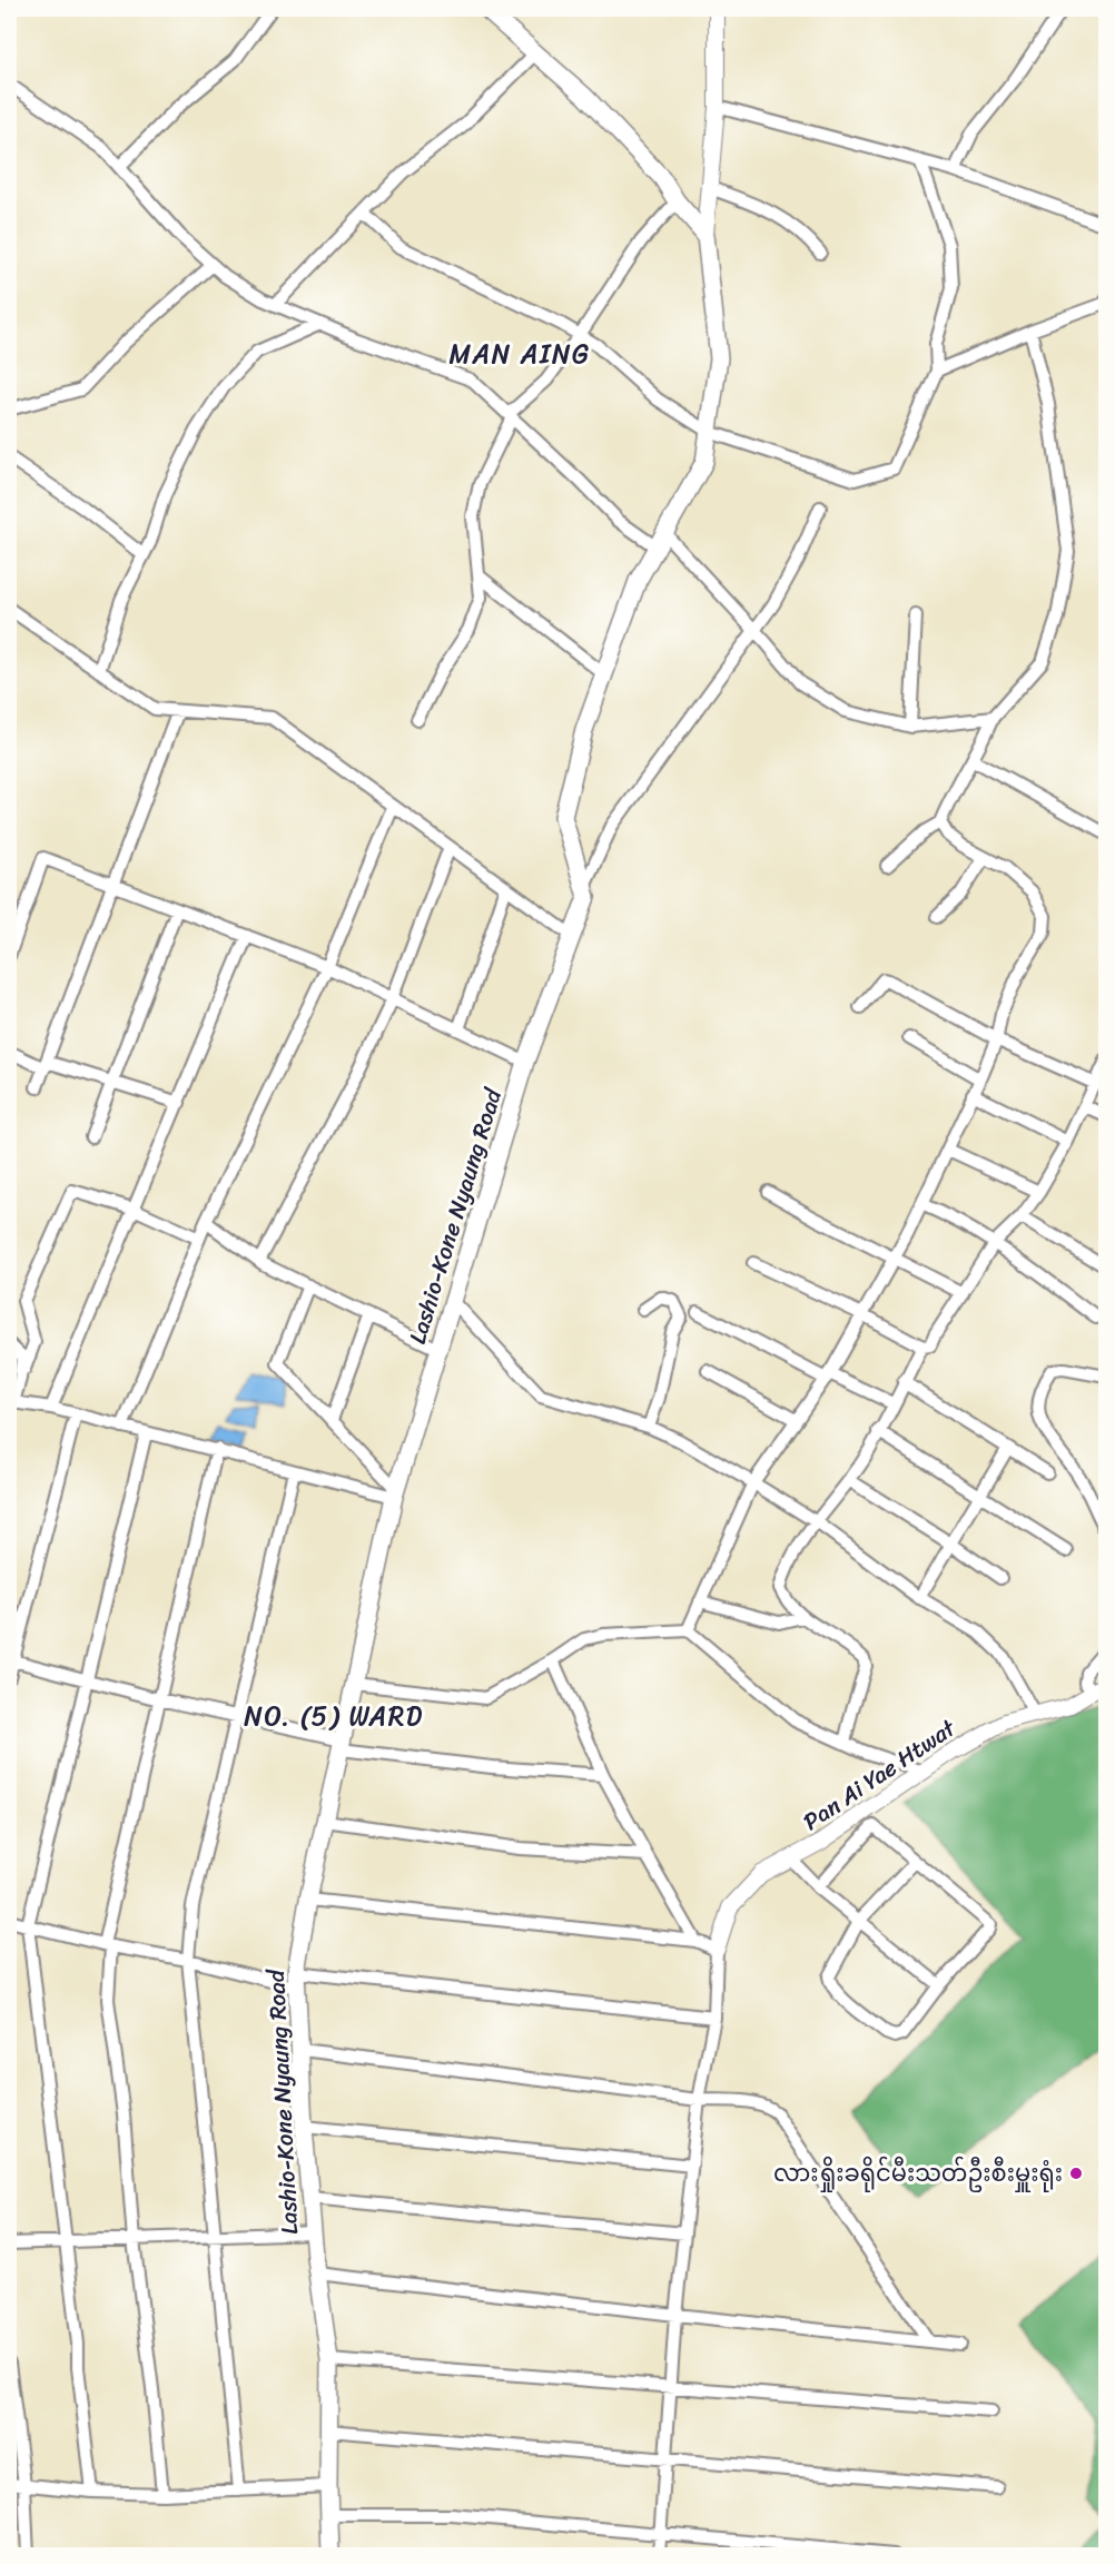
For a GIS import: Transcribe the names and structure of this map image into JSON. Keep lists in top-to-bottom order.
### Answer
{
  "streets": {
    "main road": ["Lashio-Kone Nyaung Road"],
    "street": ["Pan Ai Yae Htwat"]
  },
  "districts": ["MAN AING", "NO. (5) WARD"],
  "places": ["လားရှိုးခရိုင်မီးသတ်ဦးစီးမှူးရုံး"]
}
